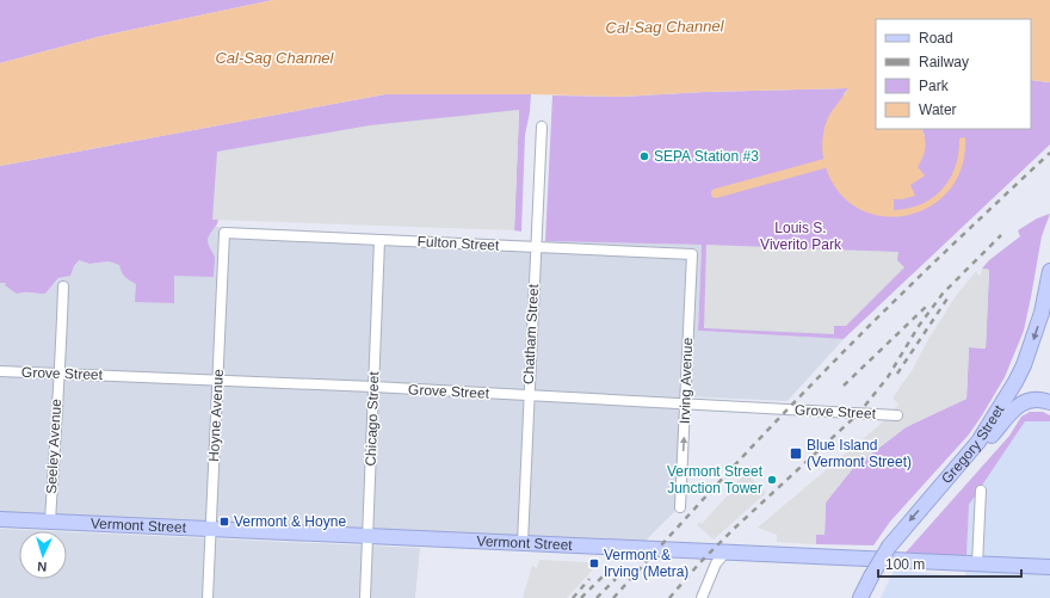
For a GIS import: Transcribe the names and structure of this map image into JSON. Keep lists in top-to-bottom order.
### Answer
{
  "streets": {
    "street": [
      "Fulton Street",
      "Chatham Street",
      "Grove Street",
      "Irving Avenue",
      "Hoyne Avenue",
      "Chicago Street",
      "Gregory Street",
      "Seeley Avenue",
      "Vermont Street"
    ]
  },
  "crossings": [
    ["Fulton Street", "Chatham Street"],
    ["Fulton Street", "Irving Avenue"],
    ["Fulton Street", "Hoyne Avenue"],
    ["Fulton Street", "Chicago Street"],
    ["Chatham Street", "Grove Street"],
    ["Chatham Street", "Vermont Street"],
    ["Grove Street", "Irving Avenue"],
    ["Grove Street", "Hoyne Avenue"],
    ["Grove Street", "Chicago Street"],
    ["Grove Street", "Seeley Avenue"],
    ["Hoyne Avenue", "Vermont Street"],
    ["Chicago Street", "Vermont Street"],
    ["Seeley Avenue", "Vermont Street"]
  ],
  "one_way": ["Irving Avenue", "Gregory Street"],
  "water": ["Cal-Sag Channel"],
  "parks": ["Louis S. Viverito Park"],
  "places": {
    "other": ["SEPA Station #3", "Vermont Street Junction Tower"],
    "transit": ["Blue Island (Vermont Street)", "Vermont & Hoyne", "Vermont & Irving (Metra)"]
  },
  "legend": [
    "Road",
    "Railway",
    "Park",
    "Water"
  ],
  "scale_bar": "100 m",
  "north": "bottom"
}
